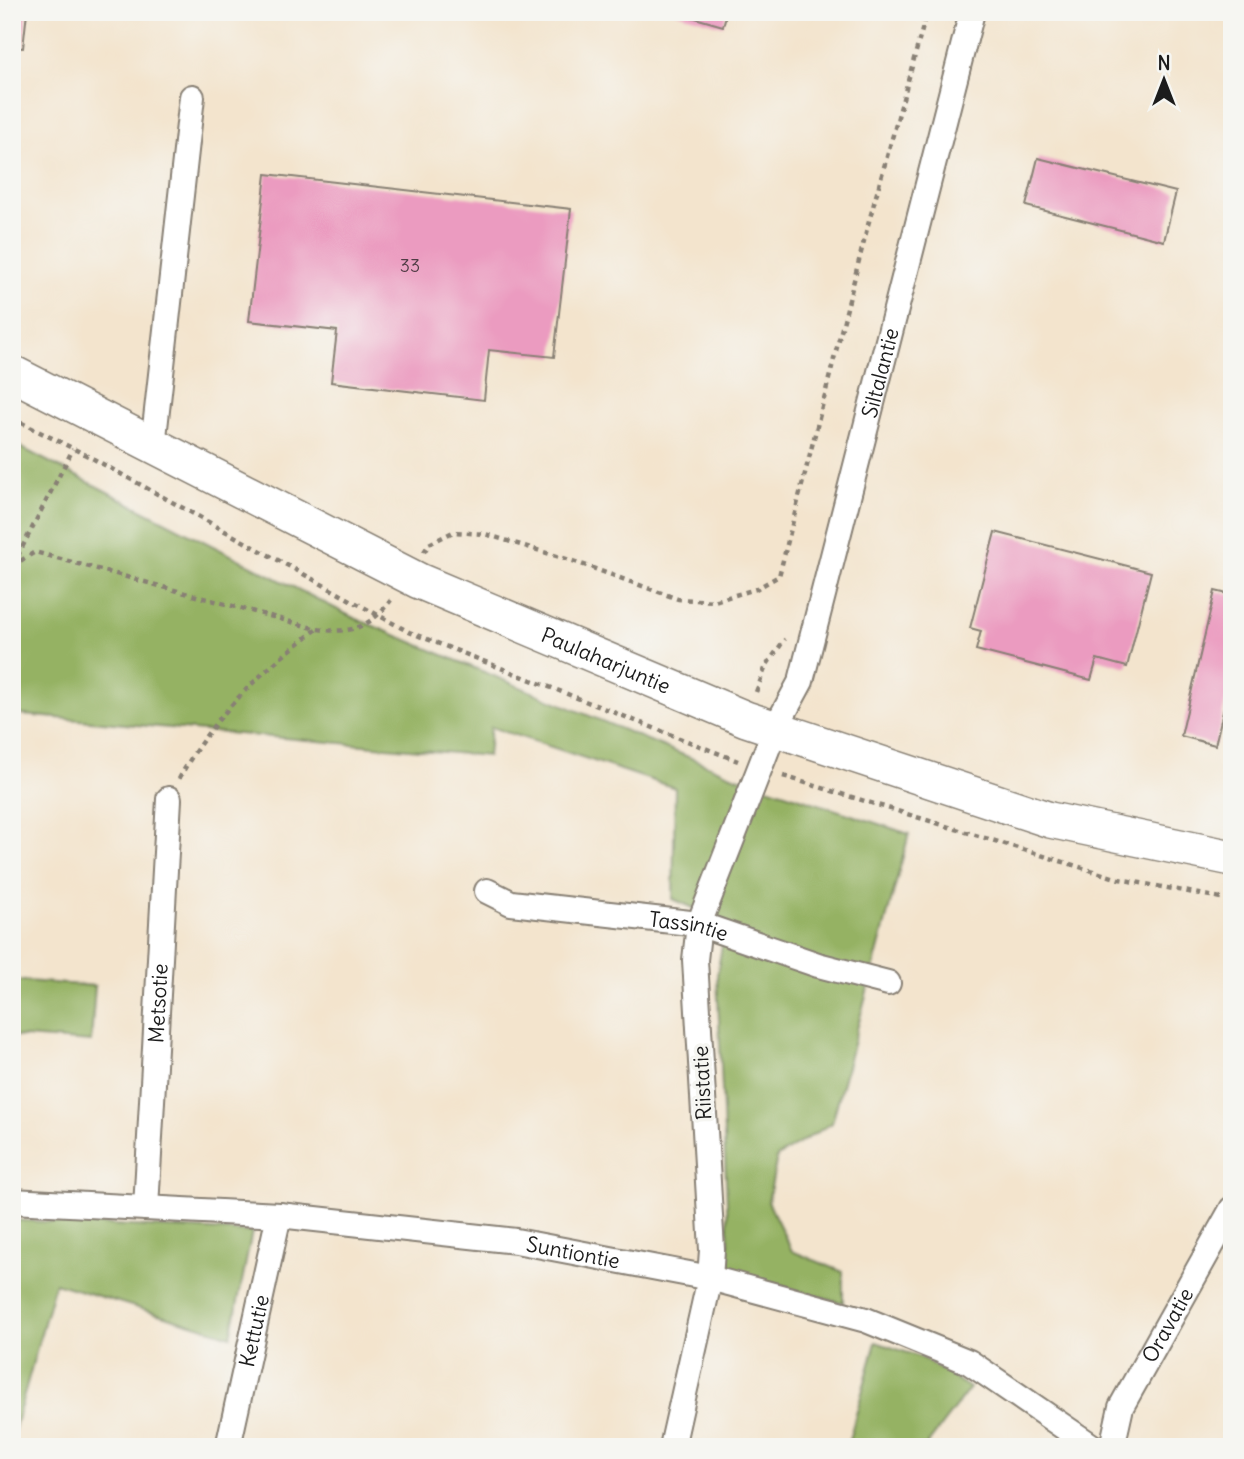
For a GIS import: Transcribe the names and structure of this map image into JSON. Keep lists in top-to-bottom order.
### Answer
{
  "streets": {
    "main road": ["Paulaharjuntie"],
    "street": [
      "Siltalantie",
      "Tassintie",
      "Metsotie",
      "Riistatie",
      "Suntiontie",
      "Oravatie",
      "Kettutie"
    ]
  },
  "crossings": [
    ["Siltalantie", "Paulaharjuntie"],
    ["Siltalantie", "Riistatie"],
    ["Paulaharjuntie", "Riistatie"],
    ["Tassintie", "Riistatie"],
    ["Metsotie", "Suntiontie"],
    ["Riistatie", "Suntiontie"],
    ["Suntiontie", "Kettutie"]
  ],
  "house_numbers": ["33"],
  "north": "top"
}
